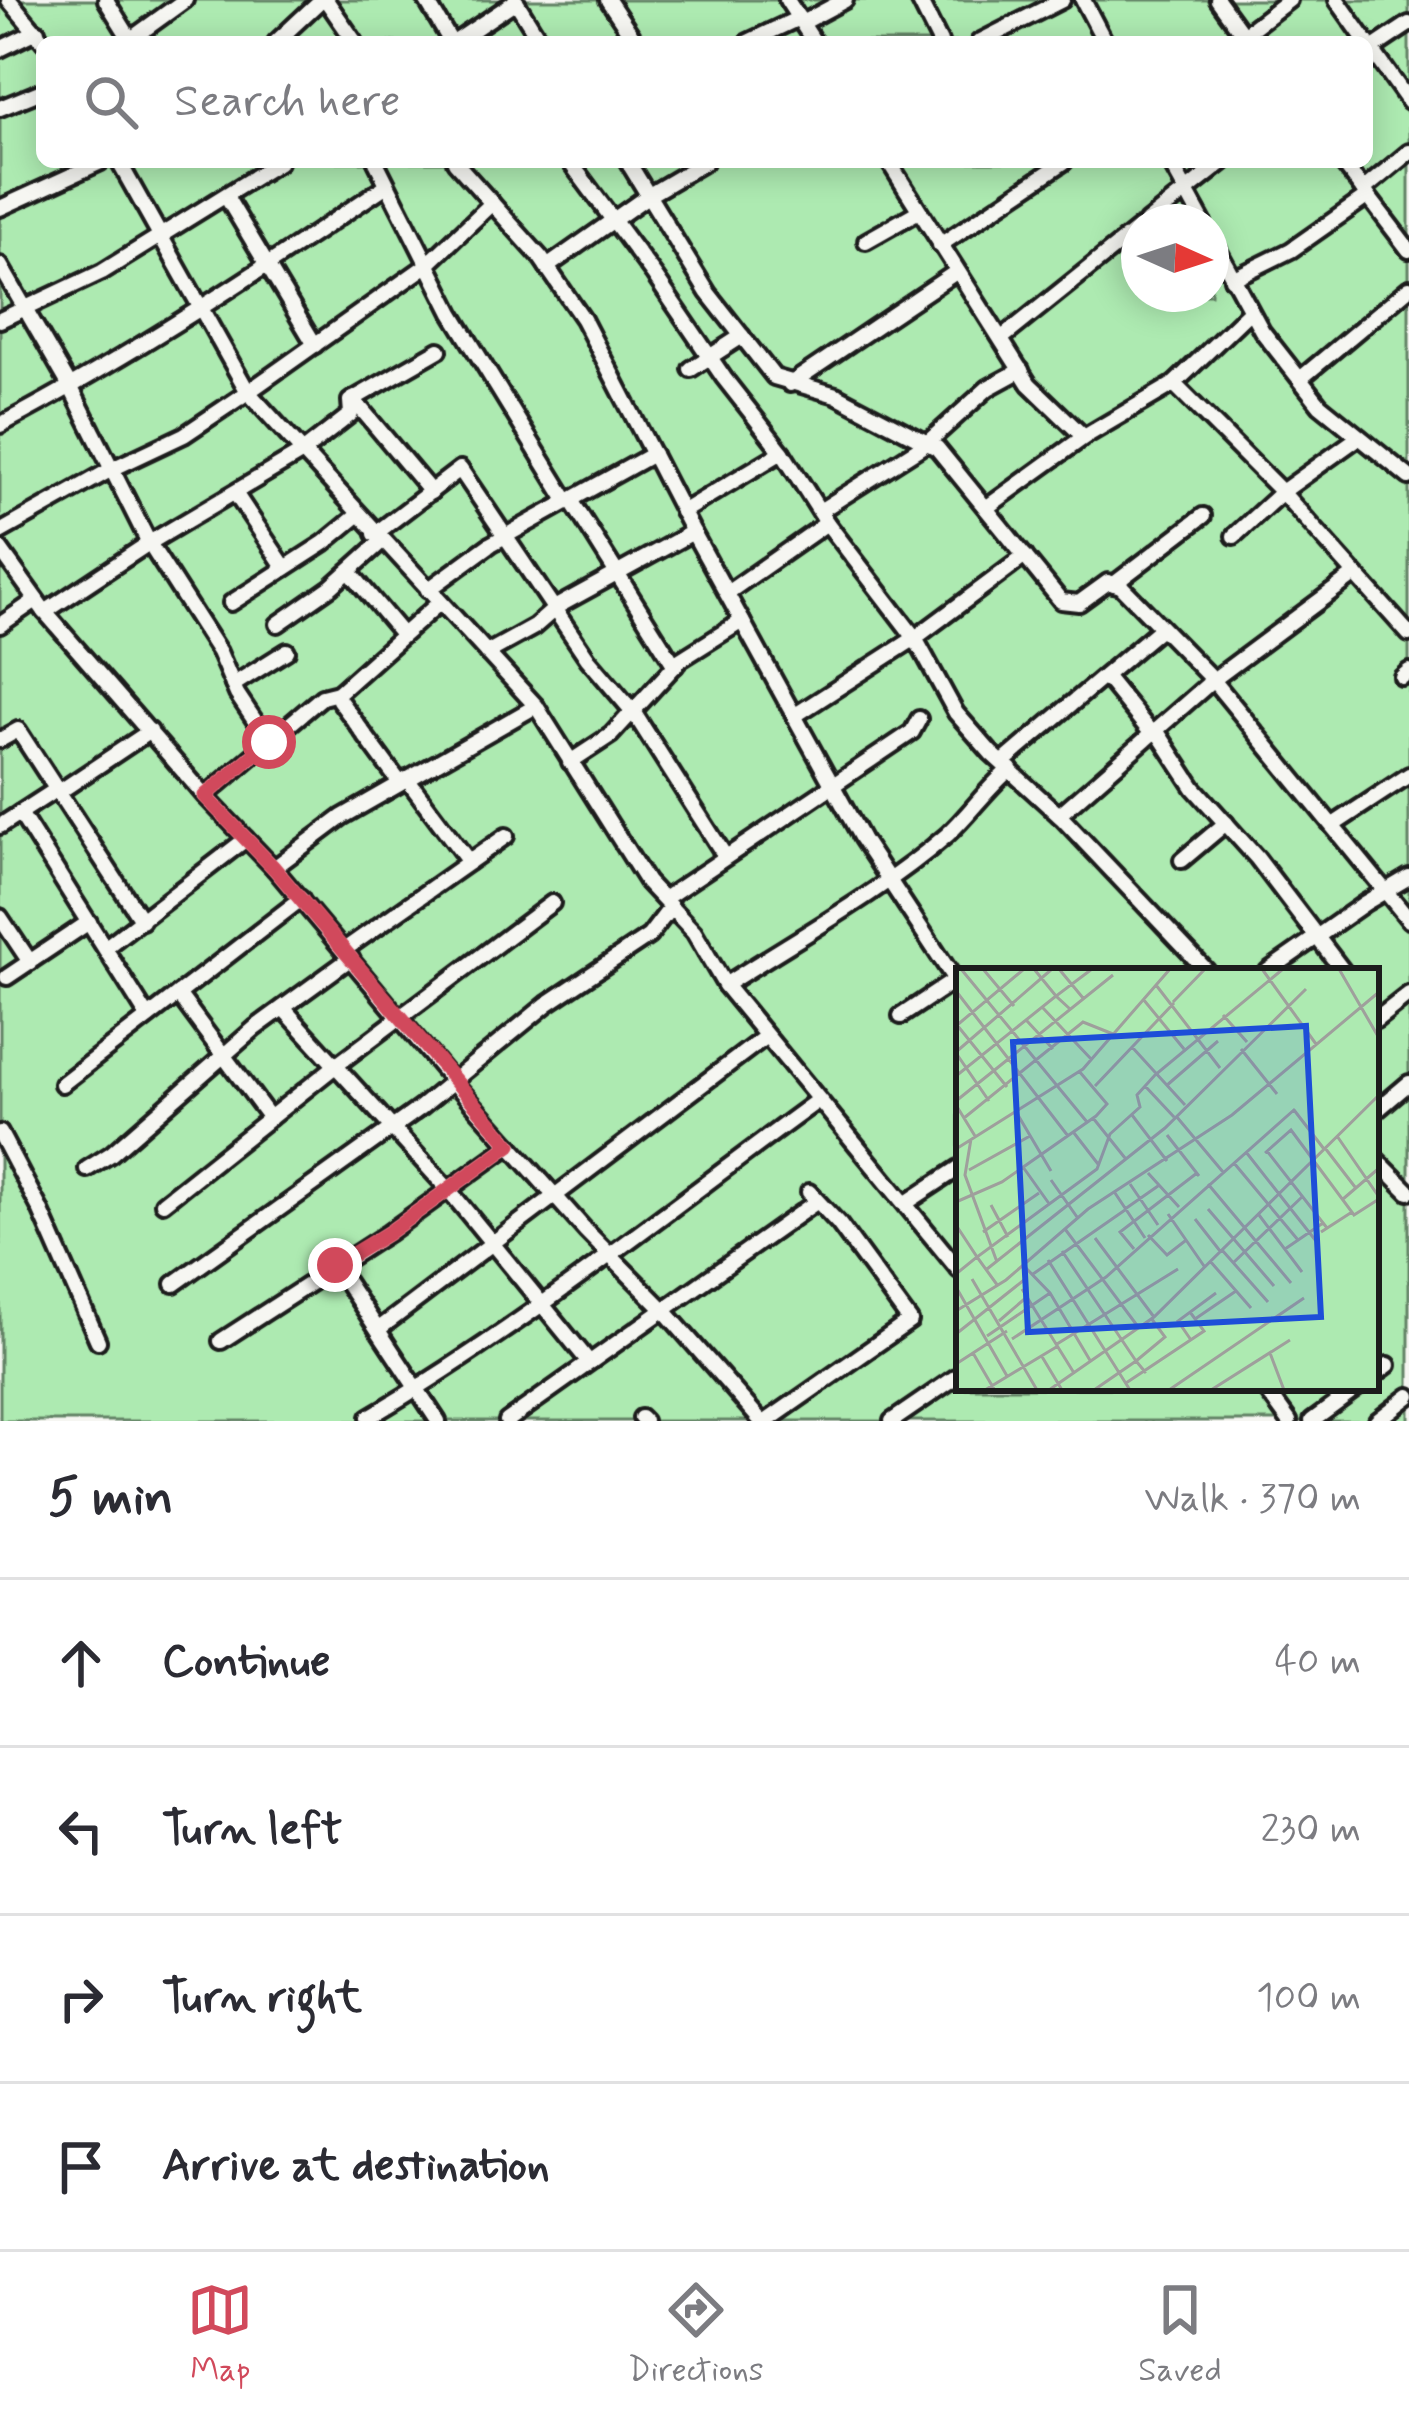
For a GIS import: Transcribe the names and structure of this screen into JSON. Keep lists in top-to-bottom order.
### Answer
{
  "north": "right",
  "page": {
    "search": "Search here",
    "heading": ["5 min", "Walk · 370 m"],
    "list": [
      ["Continue", "40 m"],
      ["Turn left", "230 m"],
      ["Turn right", "100 m"],
      "Arrive at destination"
    ],
    "nav": ["Map", "Directions", "Saved"]
  }
}
